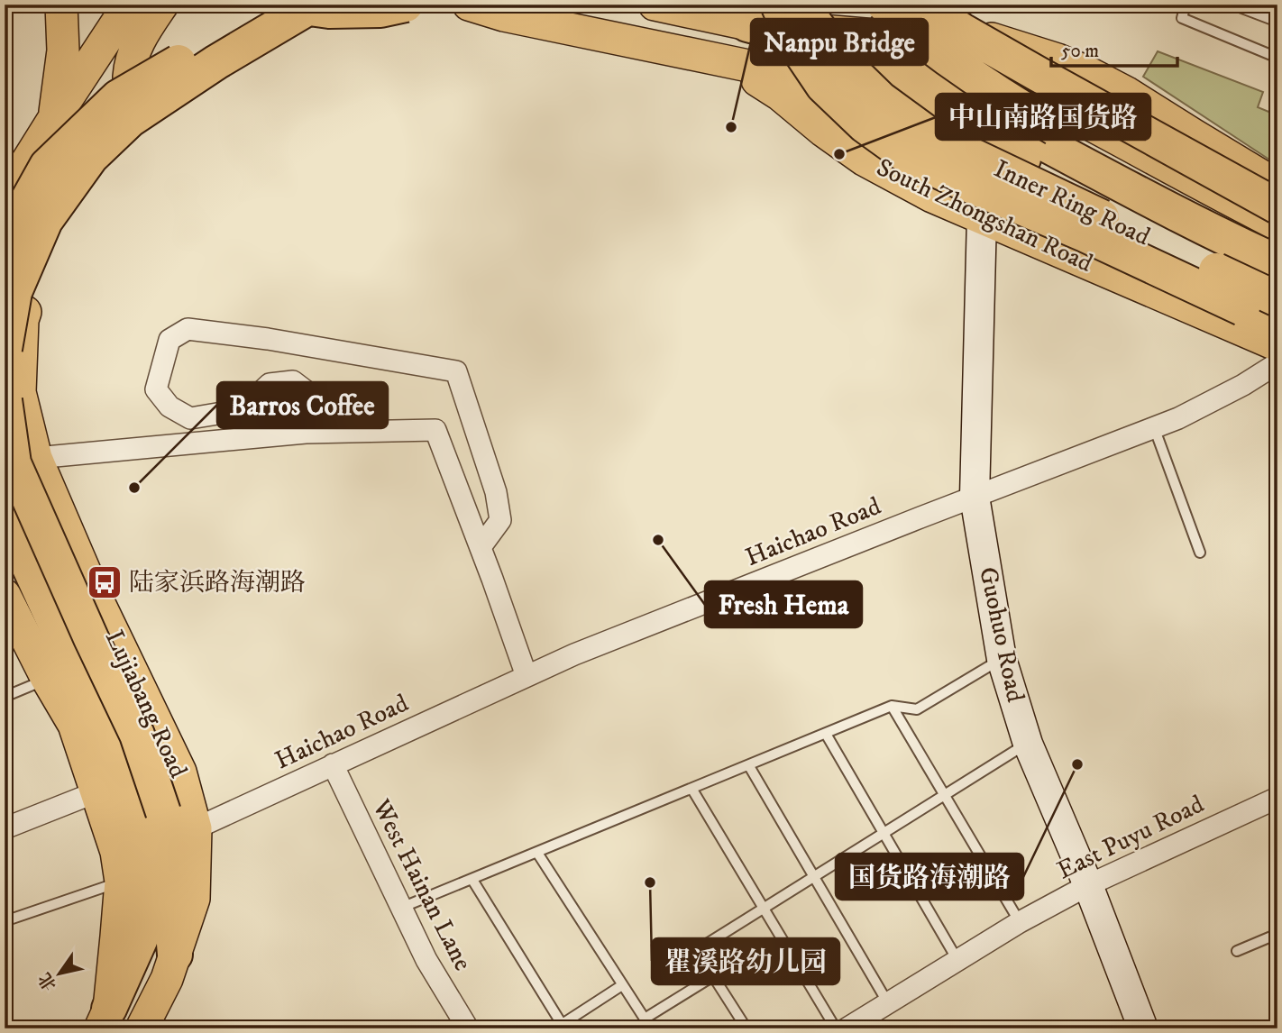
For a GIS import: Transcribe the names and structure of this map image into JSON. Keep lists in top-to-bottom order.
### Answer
{
  "streets": {
    "highway": ["Inner Ring Road"],
    "main road": ["South Zhongshan Road", "Lujiabang Road"],
    "street": [
      "Haichao Road",
      "Guohuo Road",
      "East Puyu Road",
      "West Hainan Lane"
    ]
  },
  "crossings": [
    ["South Zhongshan Road", "Guohuo Road"],
    ["Haichao Road", "Guohuo Road"],
    ["Haichao Road", "Lujiabang Road"],
    ["Haichao Road", "West Hainan Lane"],
    ["Guohuo Road", "East Puyu Road"]
  ],
  "places": {
    "other": [
      "Nanpu Bridge",
      "中山南路国货路",
      "Barros Coffee",
      "Fresh Hema",
      "国货路海潮路",
      "瞿溪路幼儿园"
    ],
    "bus stop": ["陆家浜路海潮路"]
  },
  "scale_bar": "50 m",
  "north": "bottom left"
}
